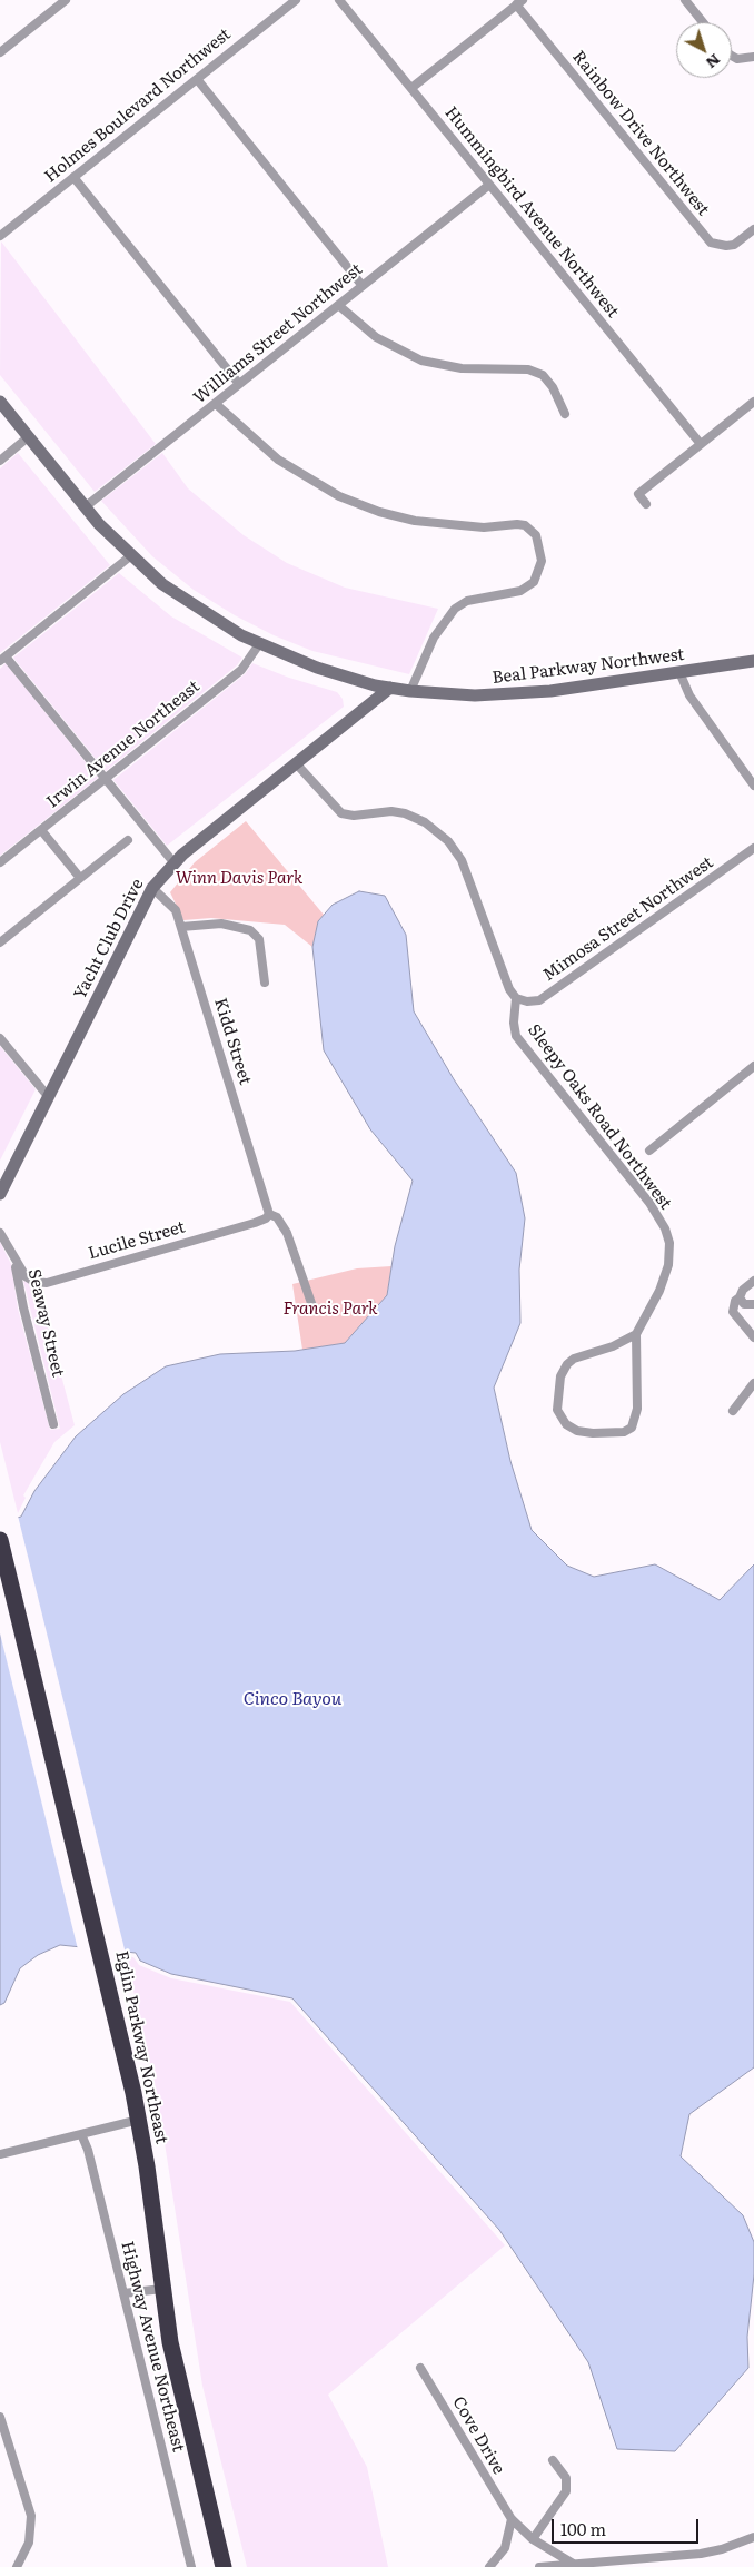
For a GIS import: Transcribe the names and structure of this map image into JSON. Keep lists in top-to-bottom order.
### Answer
{
  "streets": {
    "highway": ["Eglin Parkway Northeast"],
    "main road": ["Beal Parkway Northwest", "Yacht Club Drive"],
    "street": [
      "Holmes Boulevard Northwest",
      "Rainbow Drive Northwest",
      "Hummingbird Avenue Northwest",
      "Williams Street Northwest",
      "Irwin Avenue Northeast",
      "Mimosa Street Northwest",
      "Kidd Street",
      "Sleepy Oaks Road Northwest",
      "Lucile Street",
      "Seaway Street",
      "Highway Avenue Northeast",
      "Cove Drive"
    ]
  },
  "crossings": [
    ["Hummingbird Avenue Northwest", "Williams Street Northwest"],
    ["Williams Street Northwest", "Beal Parkway Northwest"],
    ["Beal Parkway Northwest", "Irwin Avenue Northeast"],
    ["Beal Parkway Northwest", "Yacht Club Drive"],
    ["Mimosa Street Northwest", "Sleepy Oaks Road Northwest"],
    ["Yacht Club Drive", "Kidd Street"],
    ["Kidd Street", "Lucile Street"],
    ["Lucile Street", "Seaway Street"]
  ],
  "water": ["Cinco Bayou"],
  "parks": ["Winn Davis Park", "Francis Park"],
  "scale_bar": "100 m",
  "north": "bottom right"
}
